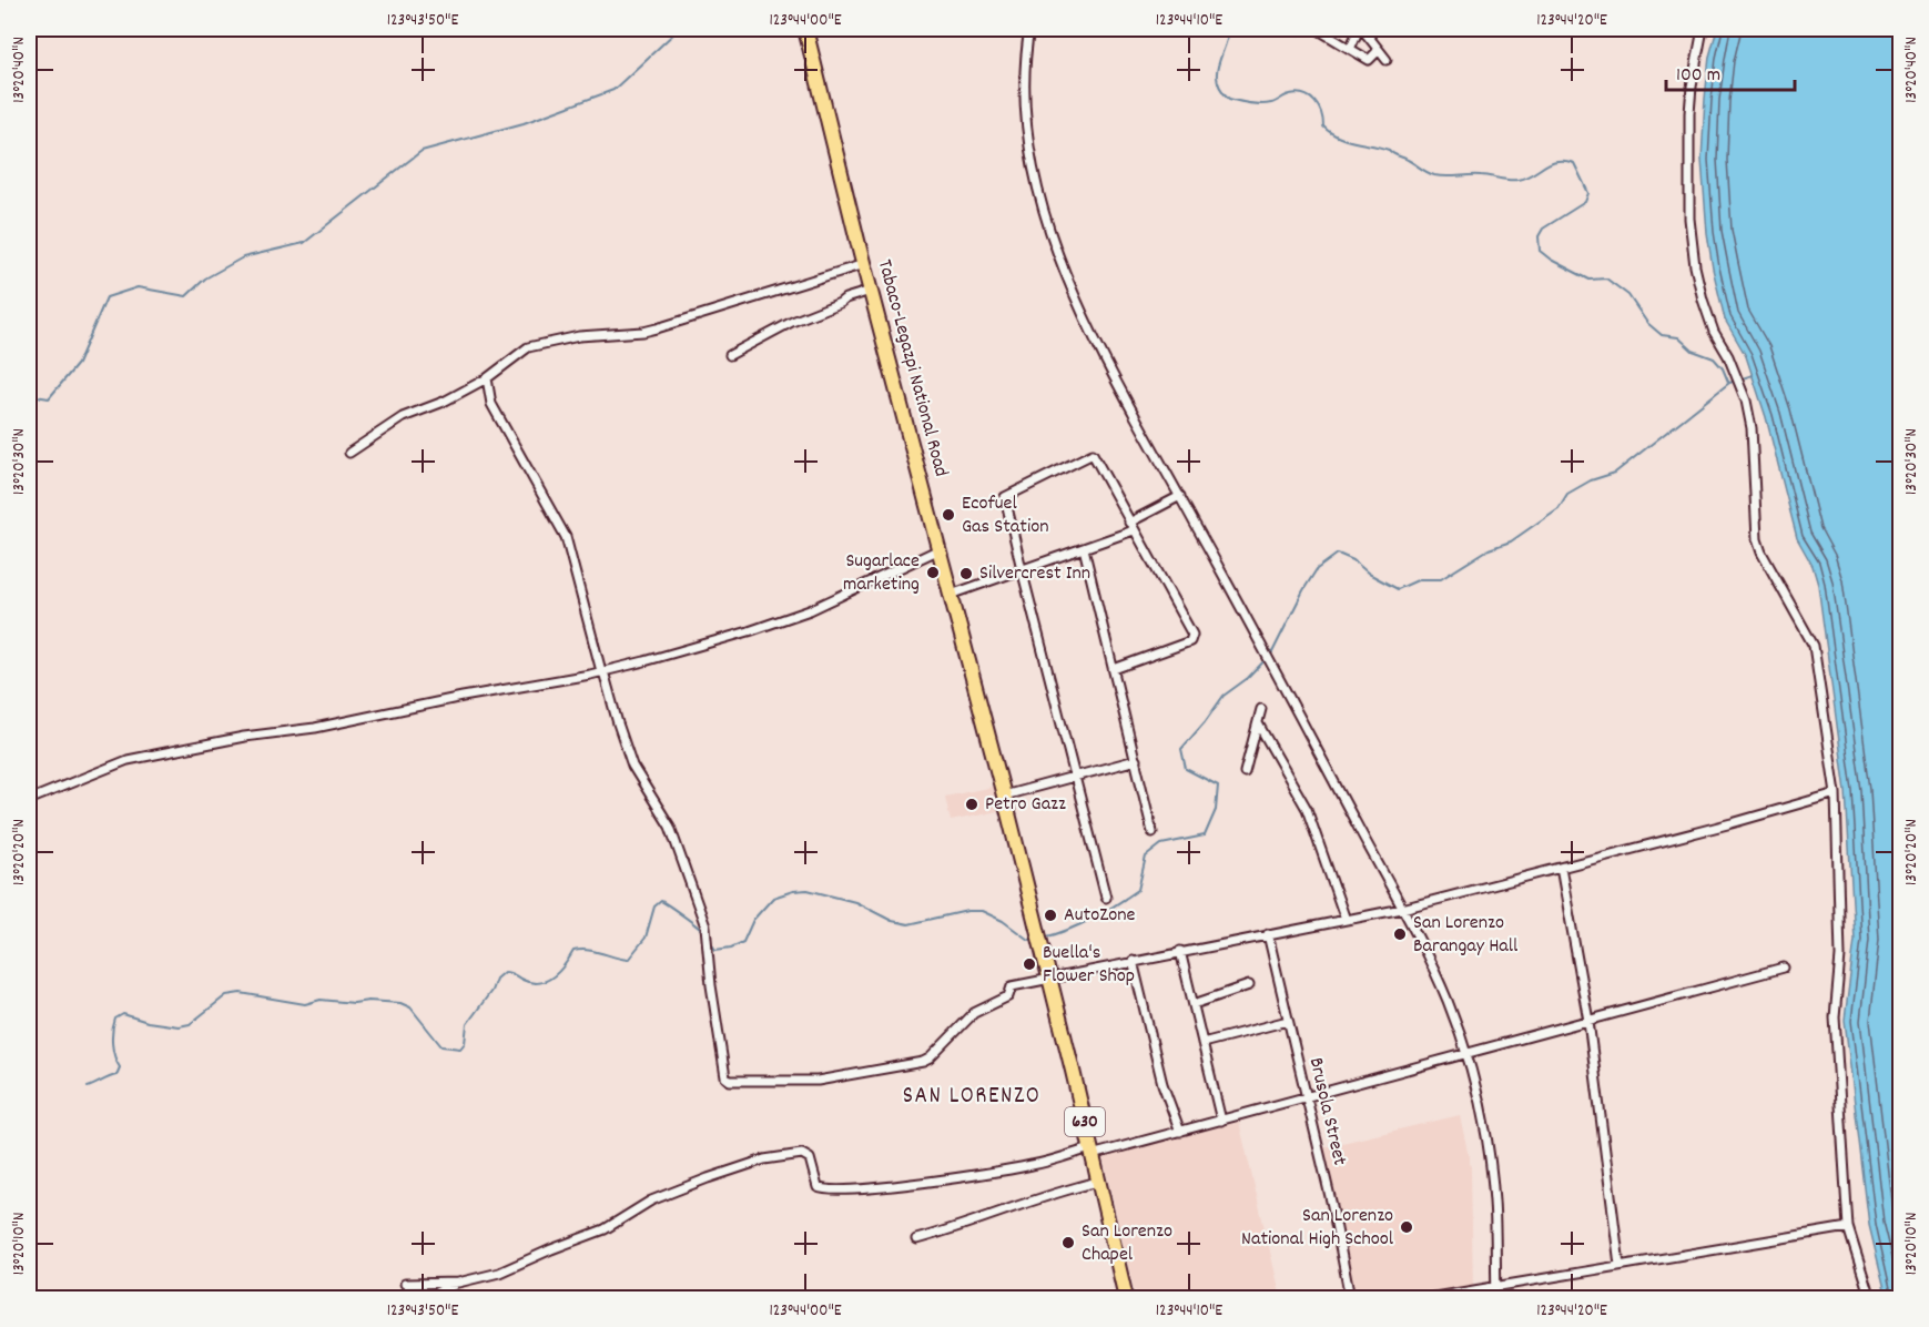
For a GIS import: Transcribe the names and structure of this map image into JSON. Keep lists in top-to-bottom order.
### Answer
{
  "streets": {
    "main road": ["Tabaco-Legazpi National Road", "630"],
    "street": ["Brusola Street"]
  },
  "districts": ["SAN LORENZO"],
  "places": [
    "Ecofuel Gas Station",
    "Sugarlace marketing",
    "Silvercrest Inn",
    "Petro Gazz",
    "AutoZone",
    "San Lorenzo Barangay Hall",
    "Buella's Flower Shop",
    "San Lorenzo National High School",
    "San Lorenzo Chapel"
  ],
  "scale_bar": "100 m",
  "coordinates": [
    "123°43'50\"E",
    "123°44'00\"E",
    "123°44'10\"E",
    "123°44'20\"E",
    "13°20'40\"N",
    "13°20'30\"N",
    "13°20'20\"N",
    "13°20'10\"N"
  ]
}
